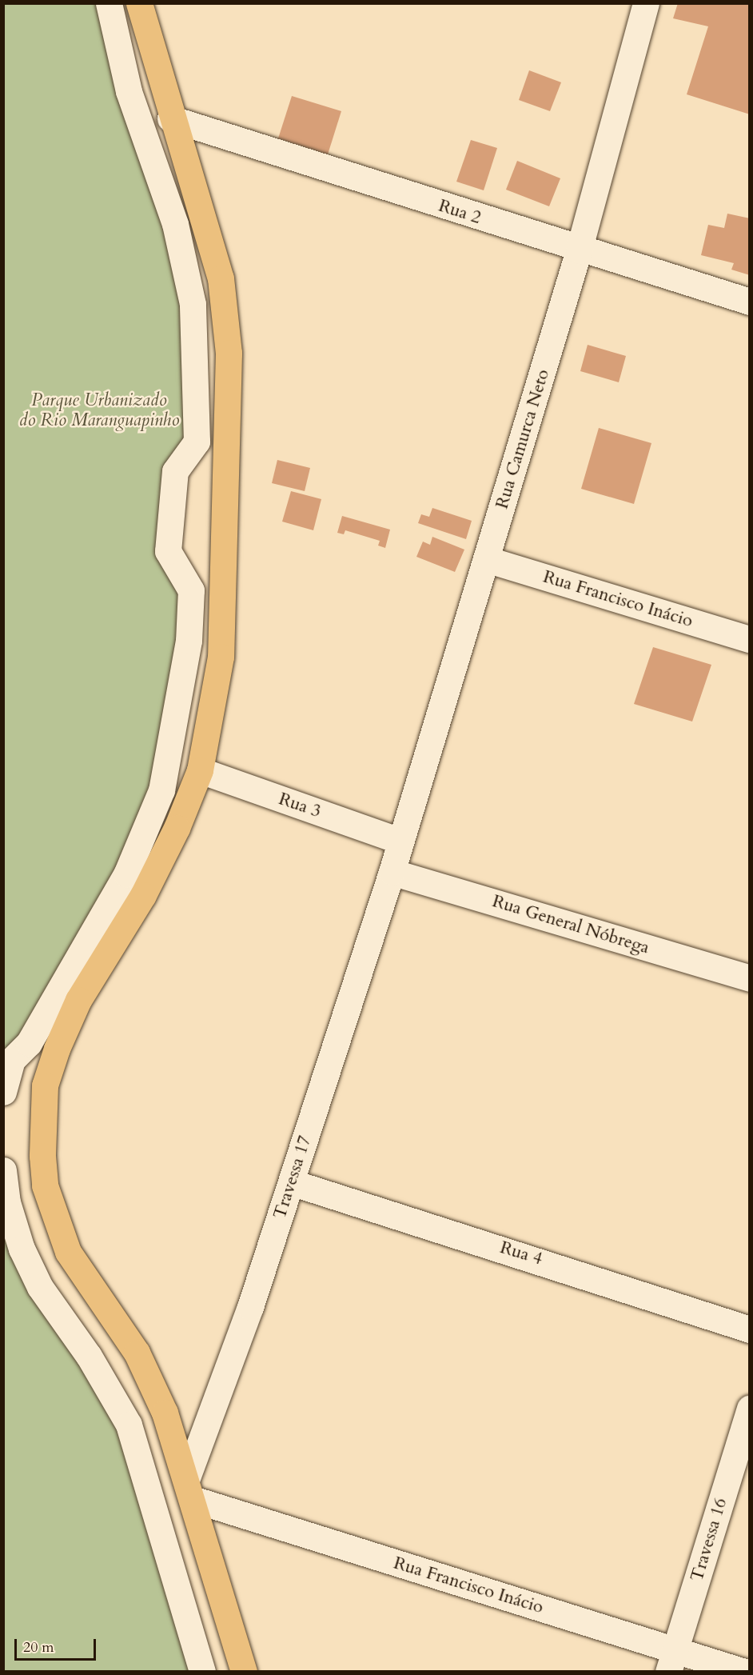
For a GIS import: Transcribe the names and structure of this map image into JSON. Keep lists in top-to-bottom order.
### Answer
{
  "streets": {
    "street": [
      "Rua 2",
      "Rua Camurca Neto",
      "Rua Francisco Inácio",
      "Rua 3",
      "Rua General Nóbrega",
      "Travessa 17",
      "Rua 4",
      "Travessa 16"
    ]
  },
  "crossings": [
    ["Rua 2", "Rua Camurca Neto"],
    ["Rua Camurca Neto", "Rua Francisco Inácio"],
    ["Rua Camurca Neto", "Rua 3"],
    ["Rua Camurca Neto", "Rua General Nóbrega"],
    ["Rua Camurca Neto", "Travessa 17"],
    ["Rua Francisco Inácio", "Travessa 17"],
    ["Rua Francisco Inácio", "Travessa 16"],
    ["Rua General Nóbrega", "Travessa 17"],
    ["Travessa 17", "Rua 4"]
  ],
  "parks": ["Parque Urbanizado do Rio Maranguapinho"],
  "scale_bar": "20 m"
}
